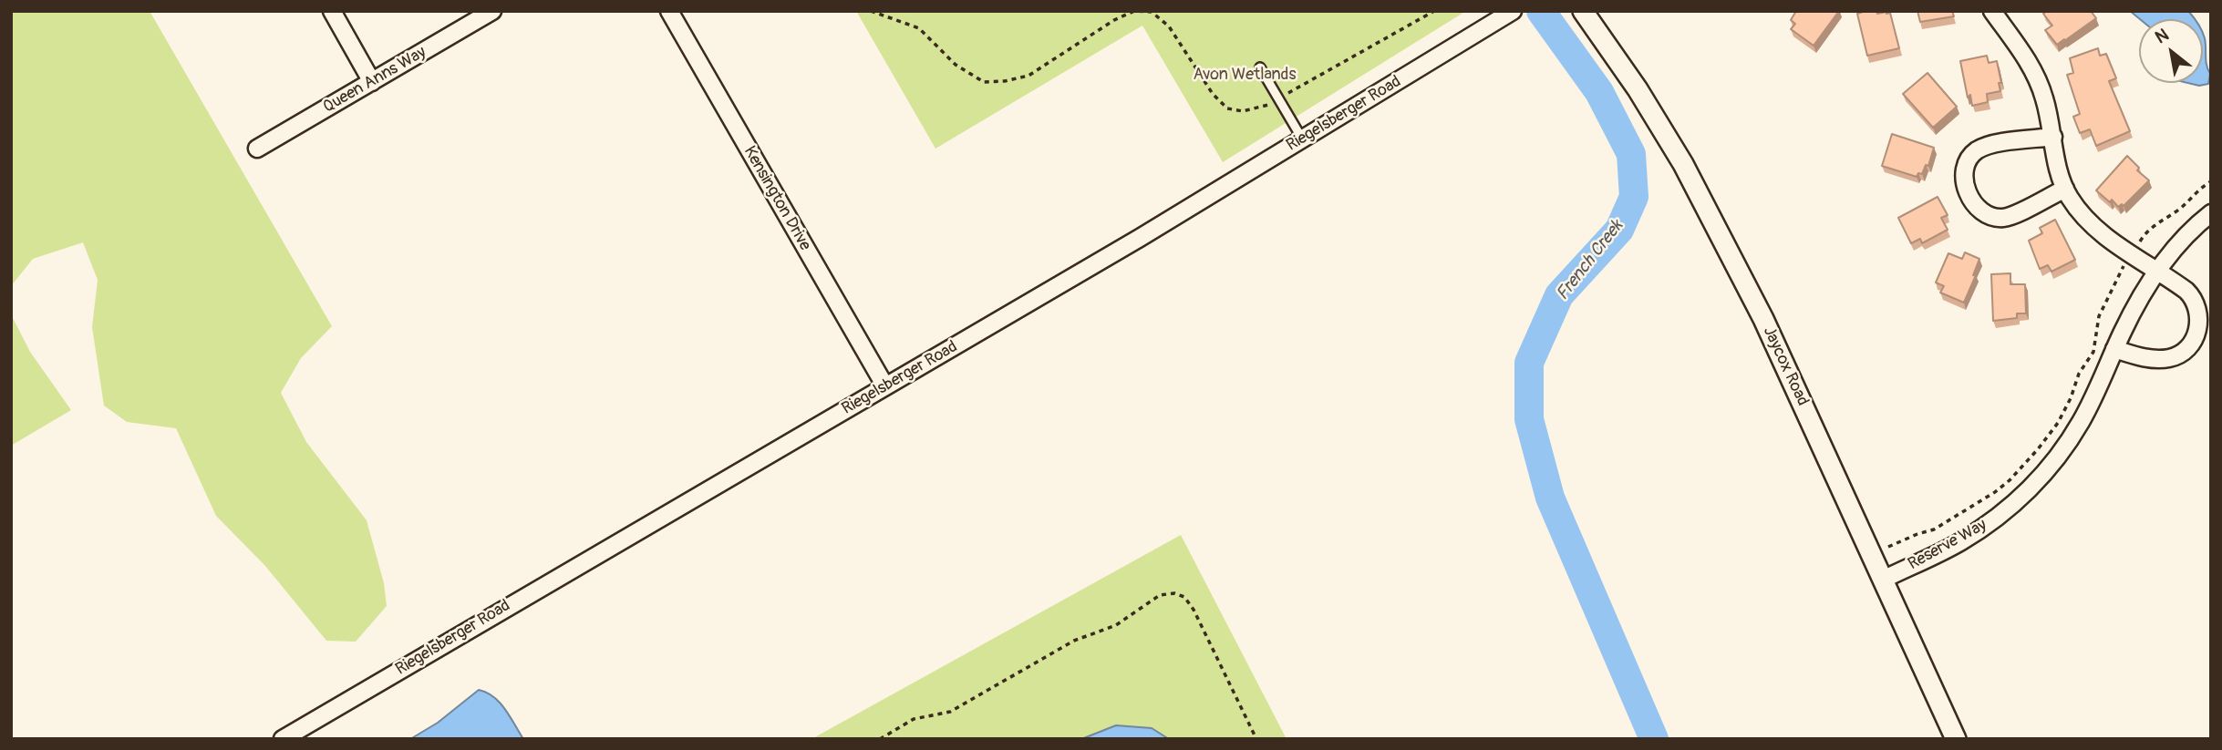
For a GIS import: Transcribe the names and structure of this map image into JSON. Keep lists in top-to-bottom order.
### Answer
{
  "streets": {
    "street": [
      "Queen Anns Way",
      "Riegelsberger Road",
      "Kensington Drive",
      "Jaycox Road",
      "Reserve Way"
    ]
  },
  "crossings": [
    ["Riegelsberger Road", "Kensington Drive"],
    ["Jaycox Road", "Reserve Way"]
  ],
  "water": ["French Creek"],
  "parks": ["Avon Wetlands"],
  "north": "top left"
}
